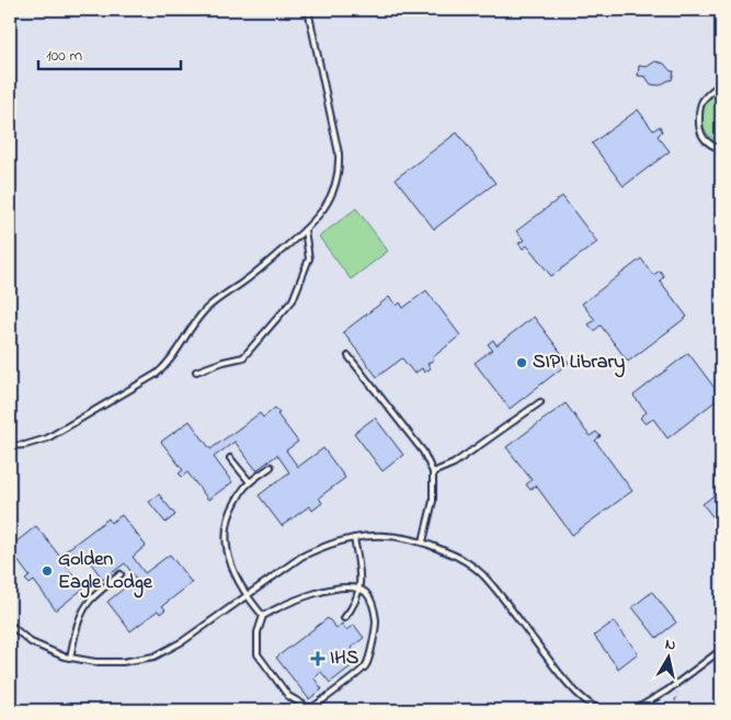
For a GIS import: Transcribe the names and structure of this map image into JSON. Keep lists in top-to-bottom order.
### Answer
{
  "places": {
    "other": ["SIPI Library", "Golden Eagle Lodge"],
    "health": ["IHS"]
  },
  "scale_bar": "100 m",
  "north": "top"
}
